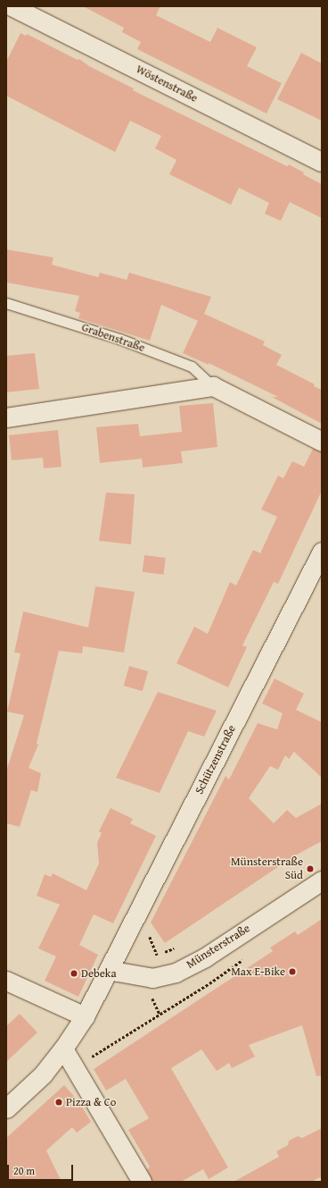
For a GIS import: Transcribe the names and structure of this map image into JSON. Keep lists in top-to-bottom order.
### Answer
{
  "streets": {
    "street": [
      "Wöstenstraße",
      "Grabenstraße",
      "Schützenstraße",
      "Münsterstraße"
    ]
  },
  "crossings": [
    ["Schützenstraße", "Münsterstraße"]
  ],
  "places": [
    "Münsterstraße Süd",
    "Max E-Bike",
    "Debeka",
    "Pizza & Co"
  ],
  "scale_bar": "20 m"
}
